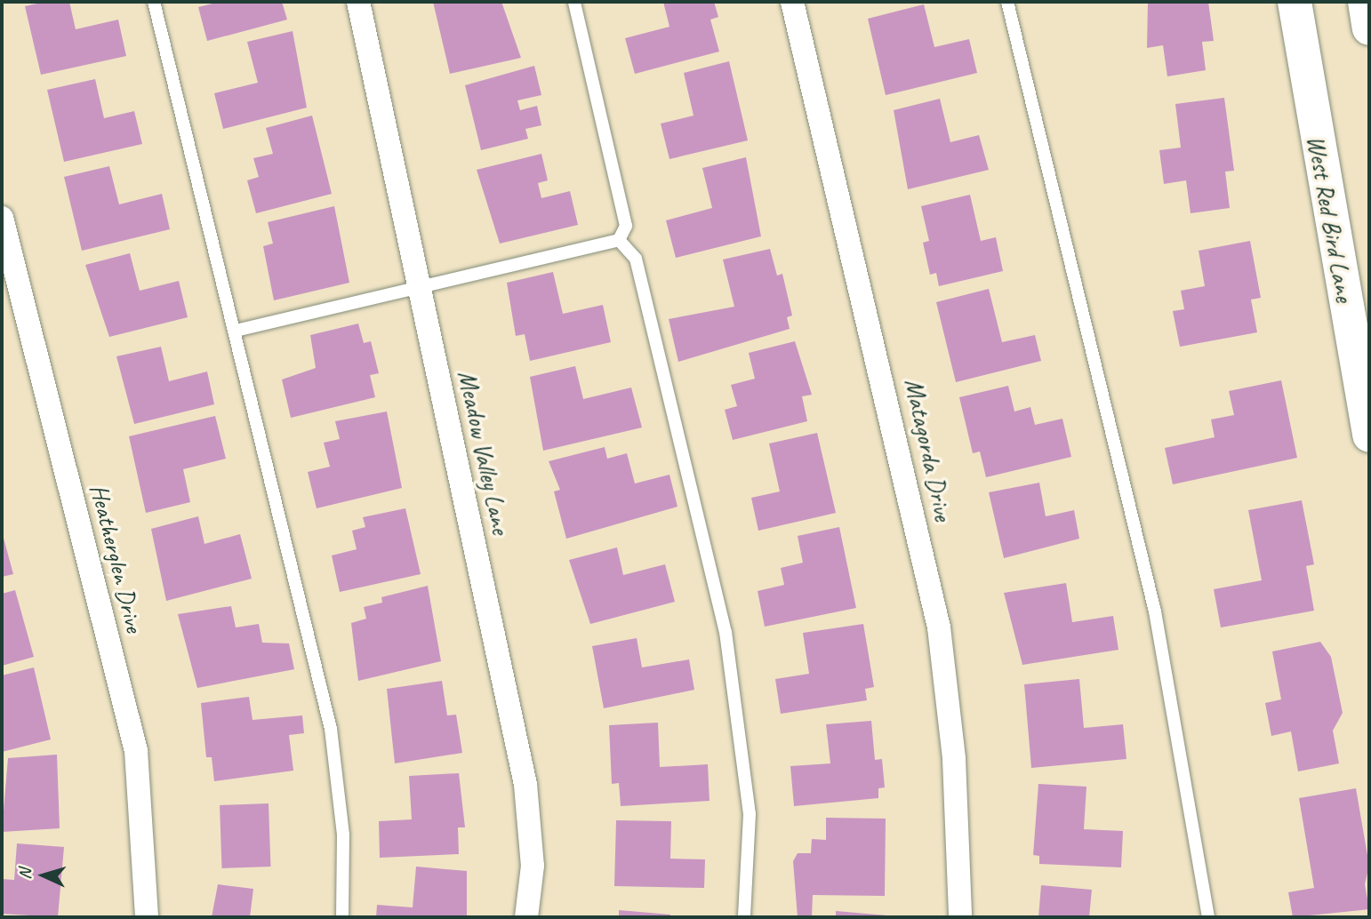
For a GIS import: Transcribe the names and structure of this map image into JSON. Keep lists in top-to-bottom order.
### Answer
{
  "streets": {
    "main road": ["West Red Bird Lane"],
    "street": ["Matagorda Drive", "Meadow Valley Lane", "Heatherglen Drive"]
  },
  "north": "left"
}
